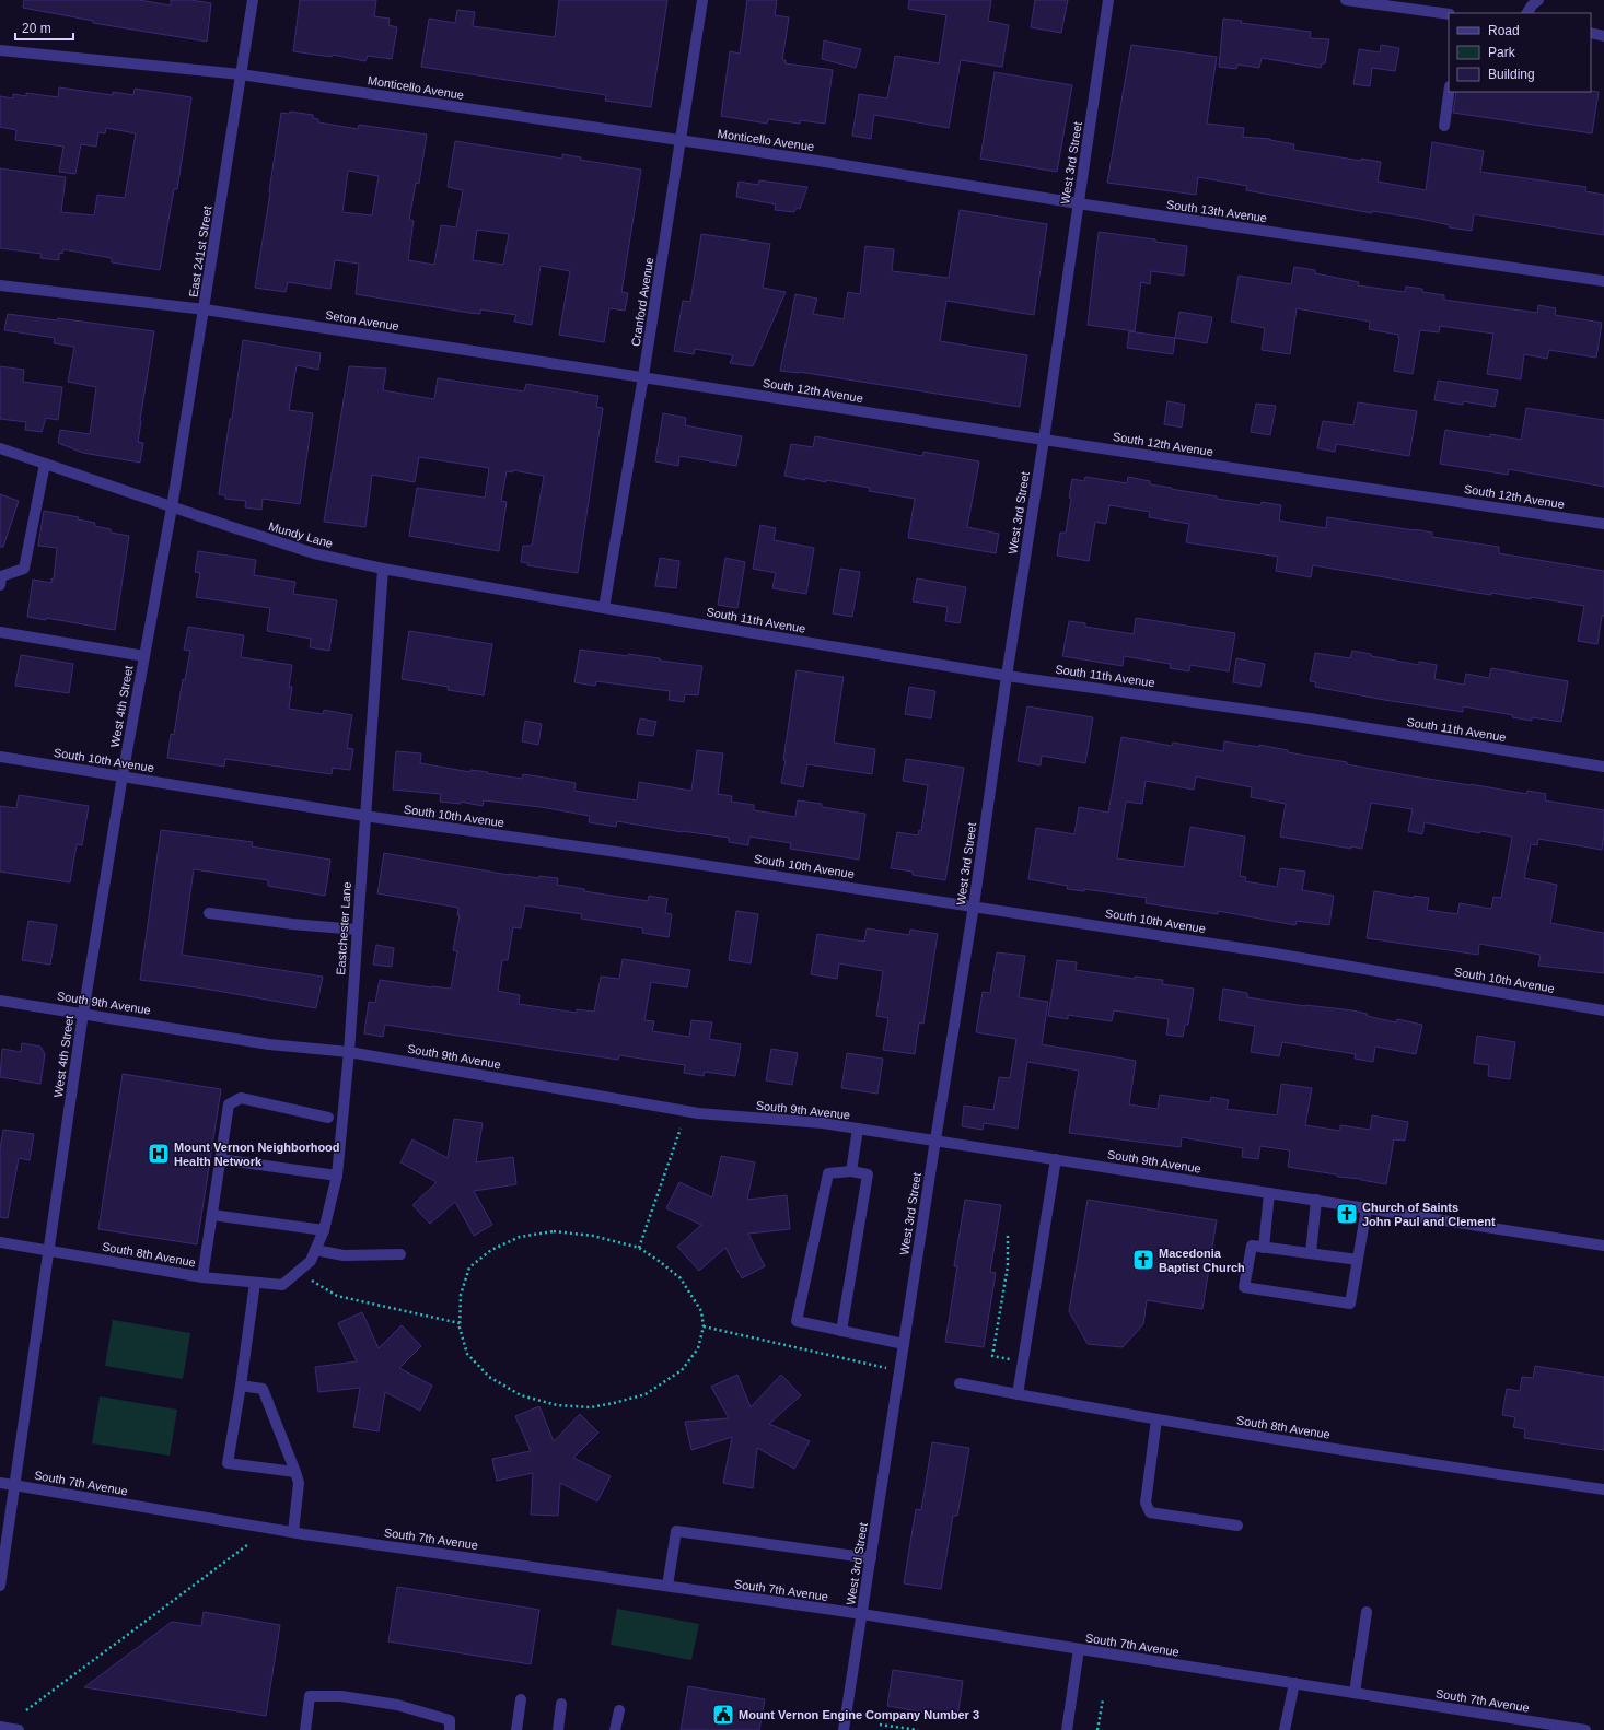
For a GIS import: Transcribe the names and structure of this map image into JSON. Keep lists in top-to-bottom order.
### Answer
{
  "streets": {
    "street": [
      "Monticello Avenue",
      "West 3rd Street",
      "South 13th Avenue",
      "East 241st Street",
      "Cranford Avenue",
      "Seton Avenue",
      "South 12th Avenue",
      "Mundy Lane",
      "South 11th Avenue",
      "West 4th Street",
      "South 10th Avenue",
      "Eastchester Lane",
      "South 9th Avenue",
      "South 8th Avenue",
      "South 7th Avenue"
    ]
  },
  "crossings": [
    ["Monticello Avenue", "South 13th Avenue"],
    ["Monticello Avenue", "East 241st Street"],
    ["Monticello Avenue", "Cranford Avenue"],
    ["West 3rd Street", "South 13th Avenue"],
    ["West 3rd Street", "South 12th Avenue"],
    ["West 3rd Street", "South 11th Avenue"],
    ["West 3rd Street", "South 10th Avenue"],
    ["West 3rd Street", "South 9th Avenue"],
    ["West 3rd Street", "South 7th Avenue"],
    ["East 241st Street", "Seton Avenue"],
    ["East 241st Street", "Mundy Lane"],
    ["East 241st Street", "West 4th Street"],
    ["Cranford Avenue", "Seton Avenue"],
    ["Cranford Avenue", "Mundy Lane"],
    ["Cranford Avenue", "South 11th Avenue"],
    ["Seton Avenue", "South 12th Avenue"],
    ["Mundy Lane", "South 11th Avenue"],
    ["Mundy Lane", "West 4th Street"],
    ["Mundy Lane", "Eastchester Lane"],
    ["West 4th Street", "South 10th Avenue"],
    ["West 4th Street", "South 9th Avenue"],
    ["West 4th Street", "South 8th Avenue"],
    ["West 4th Street", "South 7th Avenue"],
    ["South 10th Avenue", "Eastchester Lane"],
    ["Eastchester Lane", "South 9th Avenue"],
    ["Eastchester Lane", "South 8th Avenue"]
  ],
  "places": {
    "hospital": ["Mount Vernon Neighborhood Health Network"],
    "church": ["Church of Saints John Paul and Clement", "Macedonia Baptist Church"],
    "public building": ["Mount Vernon Engine Company Number 3"]
  },
  "legend": ["Road", "Park", "Building"],
  "scale_bar": "20 m"
}
